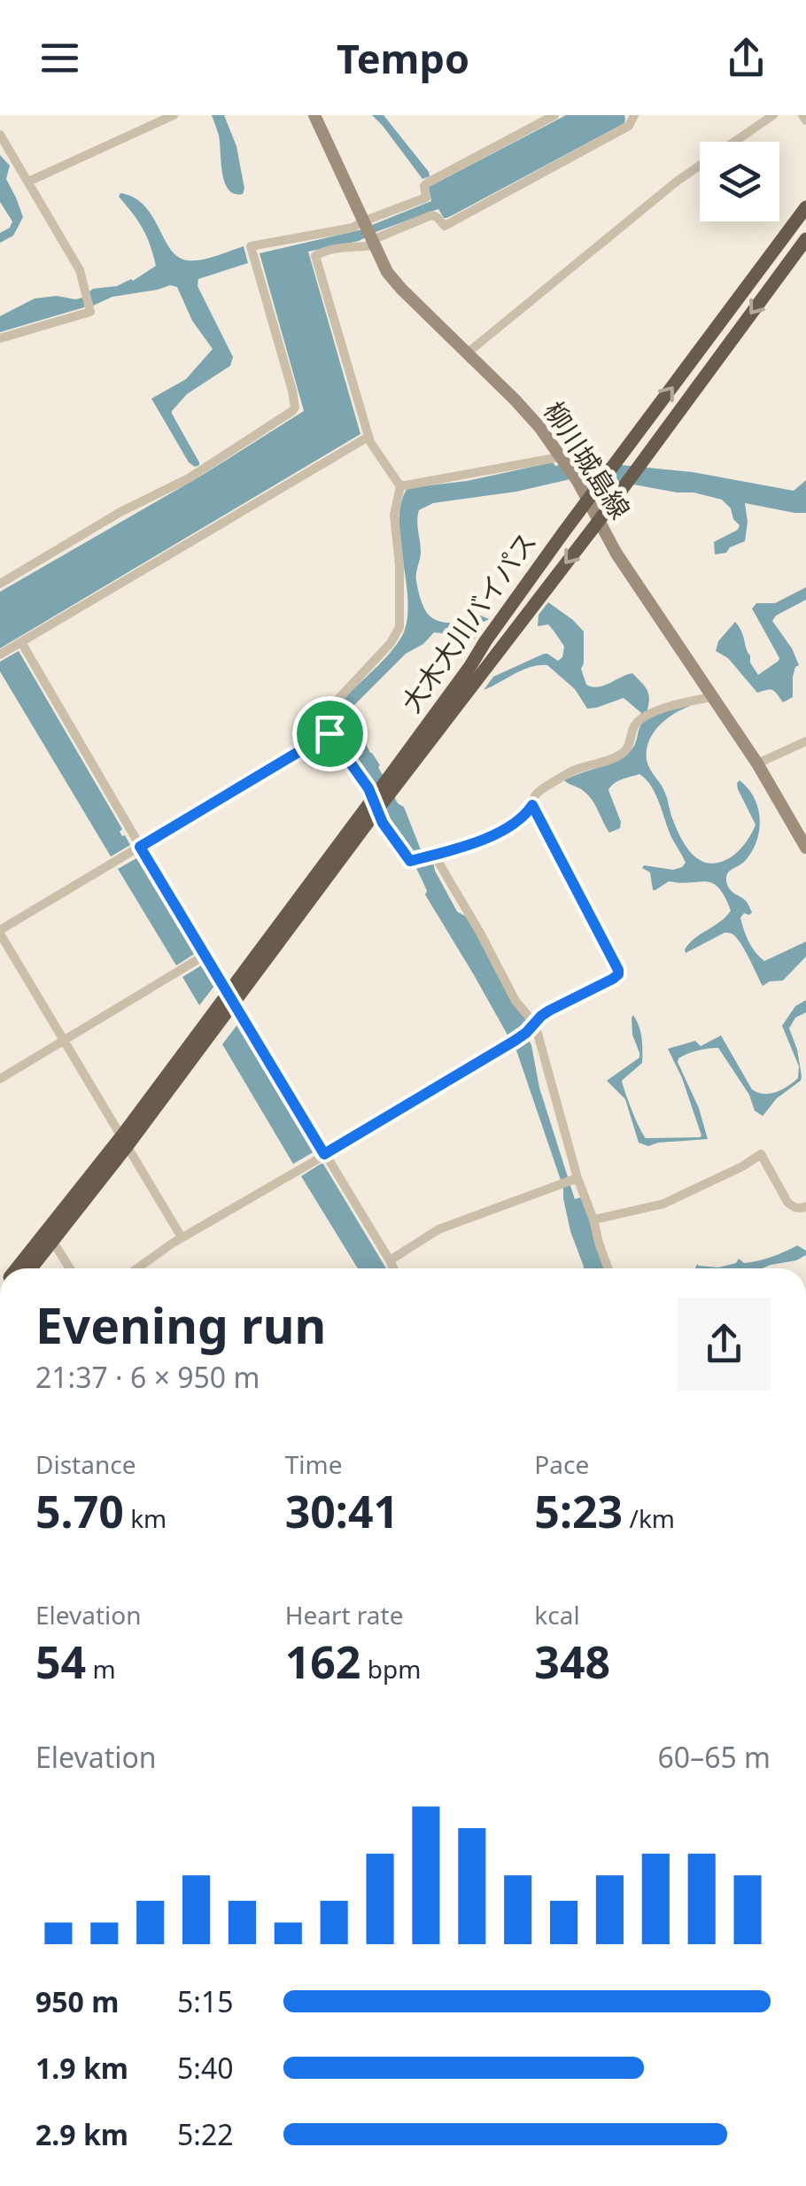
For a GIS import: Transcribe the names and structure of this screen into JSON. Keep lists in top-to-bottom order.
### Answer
{
  "streets": {
    "highway": ["大木大川バイパス"],
    "main road": ["柳川城島線"]
  },
  "crossings": [
    ["柳川城島線", "大木大川バイパス"]
  ],
  "page": {
    "header": "Tempo",
    "heading": ["Evening run", "21:37 · 6 × 950 m"],
    "stats": [
      ["Distance", "5.70 km"],
      ["Time", "30:41"],
      ["Pace", "5:23 /km"],
      ["Elevation", "54 m"],
      ["Heart rate", "162 bpm"],
      ["kcal", "348"]
    ],
    "chart": ["Elevation", "60–65 m"],
    "list": [
      {
        "name": "950 m",
        "note": "5:15"
      },
      {
        "name": "1.9 km",
        "note": "5:40"
      },
      {
        "name": "2.9 km",
        "note": "5:22"
      }
    ]
  }
}
